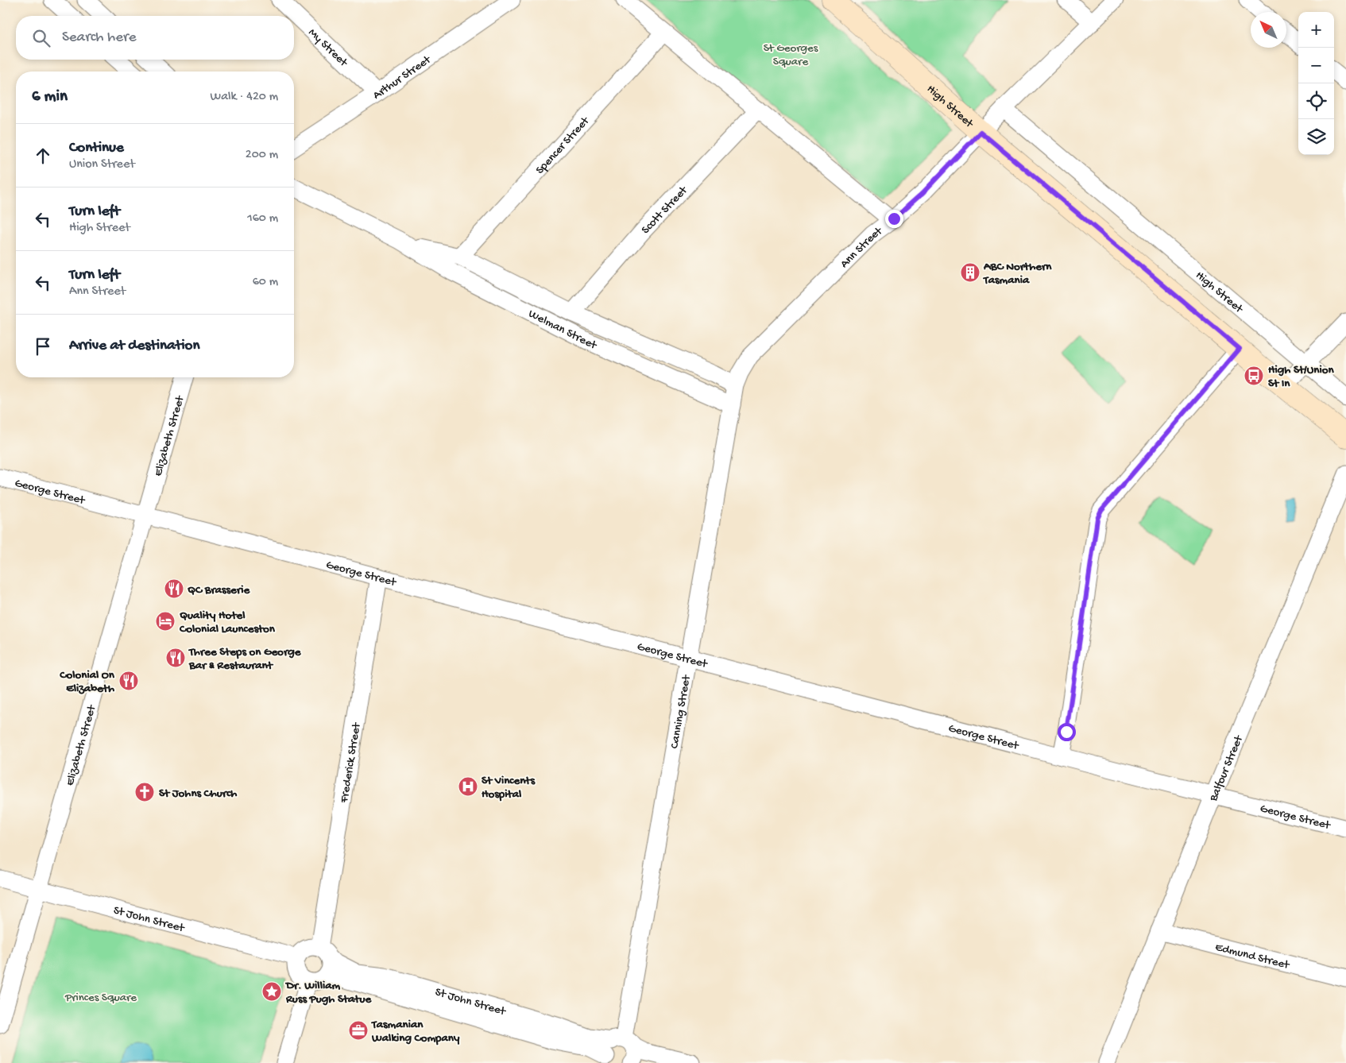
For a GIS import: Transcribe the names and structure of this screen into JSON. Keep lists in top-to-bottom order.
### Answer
{
  "streets": {
    "main road": ["High Street"],
    "street": [
      "My Street",
      "Arthur Street",
      "Spencer Street",
      "Scott Street",
      "Ann Street",
      "Welman Street",
      "Elizabeth Street",
      "George Street",
      "Canning Street",
      "Frederick Street",
      "Balfour Street",
      "St John Street",
      "Edmund Street"
    ]
  },
  "crossings": [
    ["My Street", "Arthur Street"],
    ["High Street", "Ann Street"],
    ["Spencer Street", "Welman Street"],
    ["Scott Street", "Welman Street"],
    ["Ann Street", "Welman Street"],
    ["Ann Street", "Canning Street"],
    ["Welman Street", "Canning Street"],
    ["Elizabeth Street", "George Street"],
    ["Elizabeth Street", "St John Street"],
    ["George Street", "Canning Street"],
    ["George Street", "Frederick Street"],
    ["George Street", "Balfour Street"],
    ["Canning Street", "St John Street"],
    ["Frederick Street", "St John Street"],
    ["Balfour Street", "Edmund Street"]
  ],
  "parks": ["St Georges Square", "Princes Square"],
  "places": {
    "building": ["ABC Northern Tasmania"],
    "bus stop": ["High St/Union St In"],
    "restaurant": ["QC Brasserie", "Three Steps on George Bar & Restaurant", "Colonial On Elizabeth"],
    "hotel": ["Quality Hotel Colonial Launceston"],
    "hospital": ["St Vincents Hospital"],
    "church": ["St Johns Church"],
    "place": ["Dr. William Russ Pugh Statue"],
    "office": ["Tasmanian Walking Company"]
  },
  "north": "top left",
  "page": {
    "map_buttons": ["+", "−"],
    "search": "Search here",
    "heading": ["6 min", "Walk · 420 m"],
    "list": [
      ["Continue", "Union Street", "200 m"],
      ["Turn left", "High Street", "160 m"],
      ["Turn left", "Ann Street", "60 m"],
      "Arrive at destination"
    ]
  }
}
